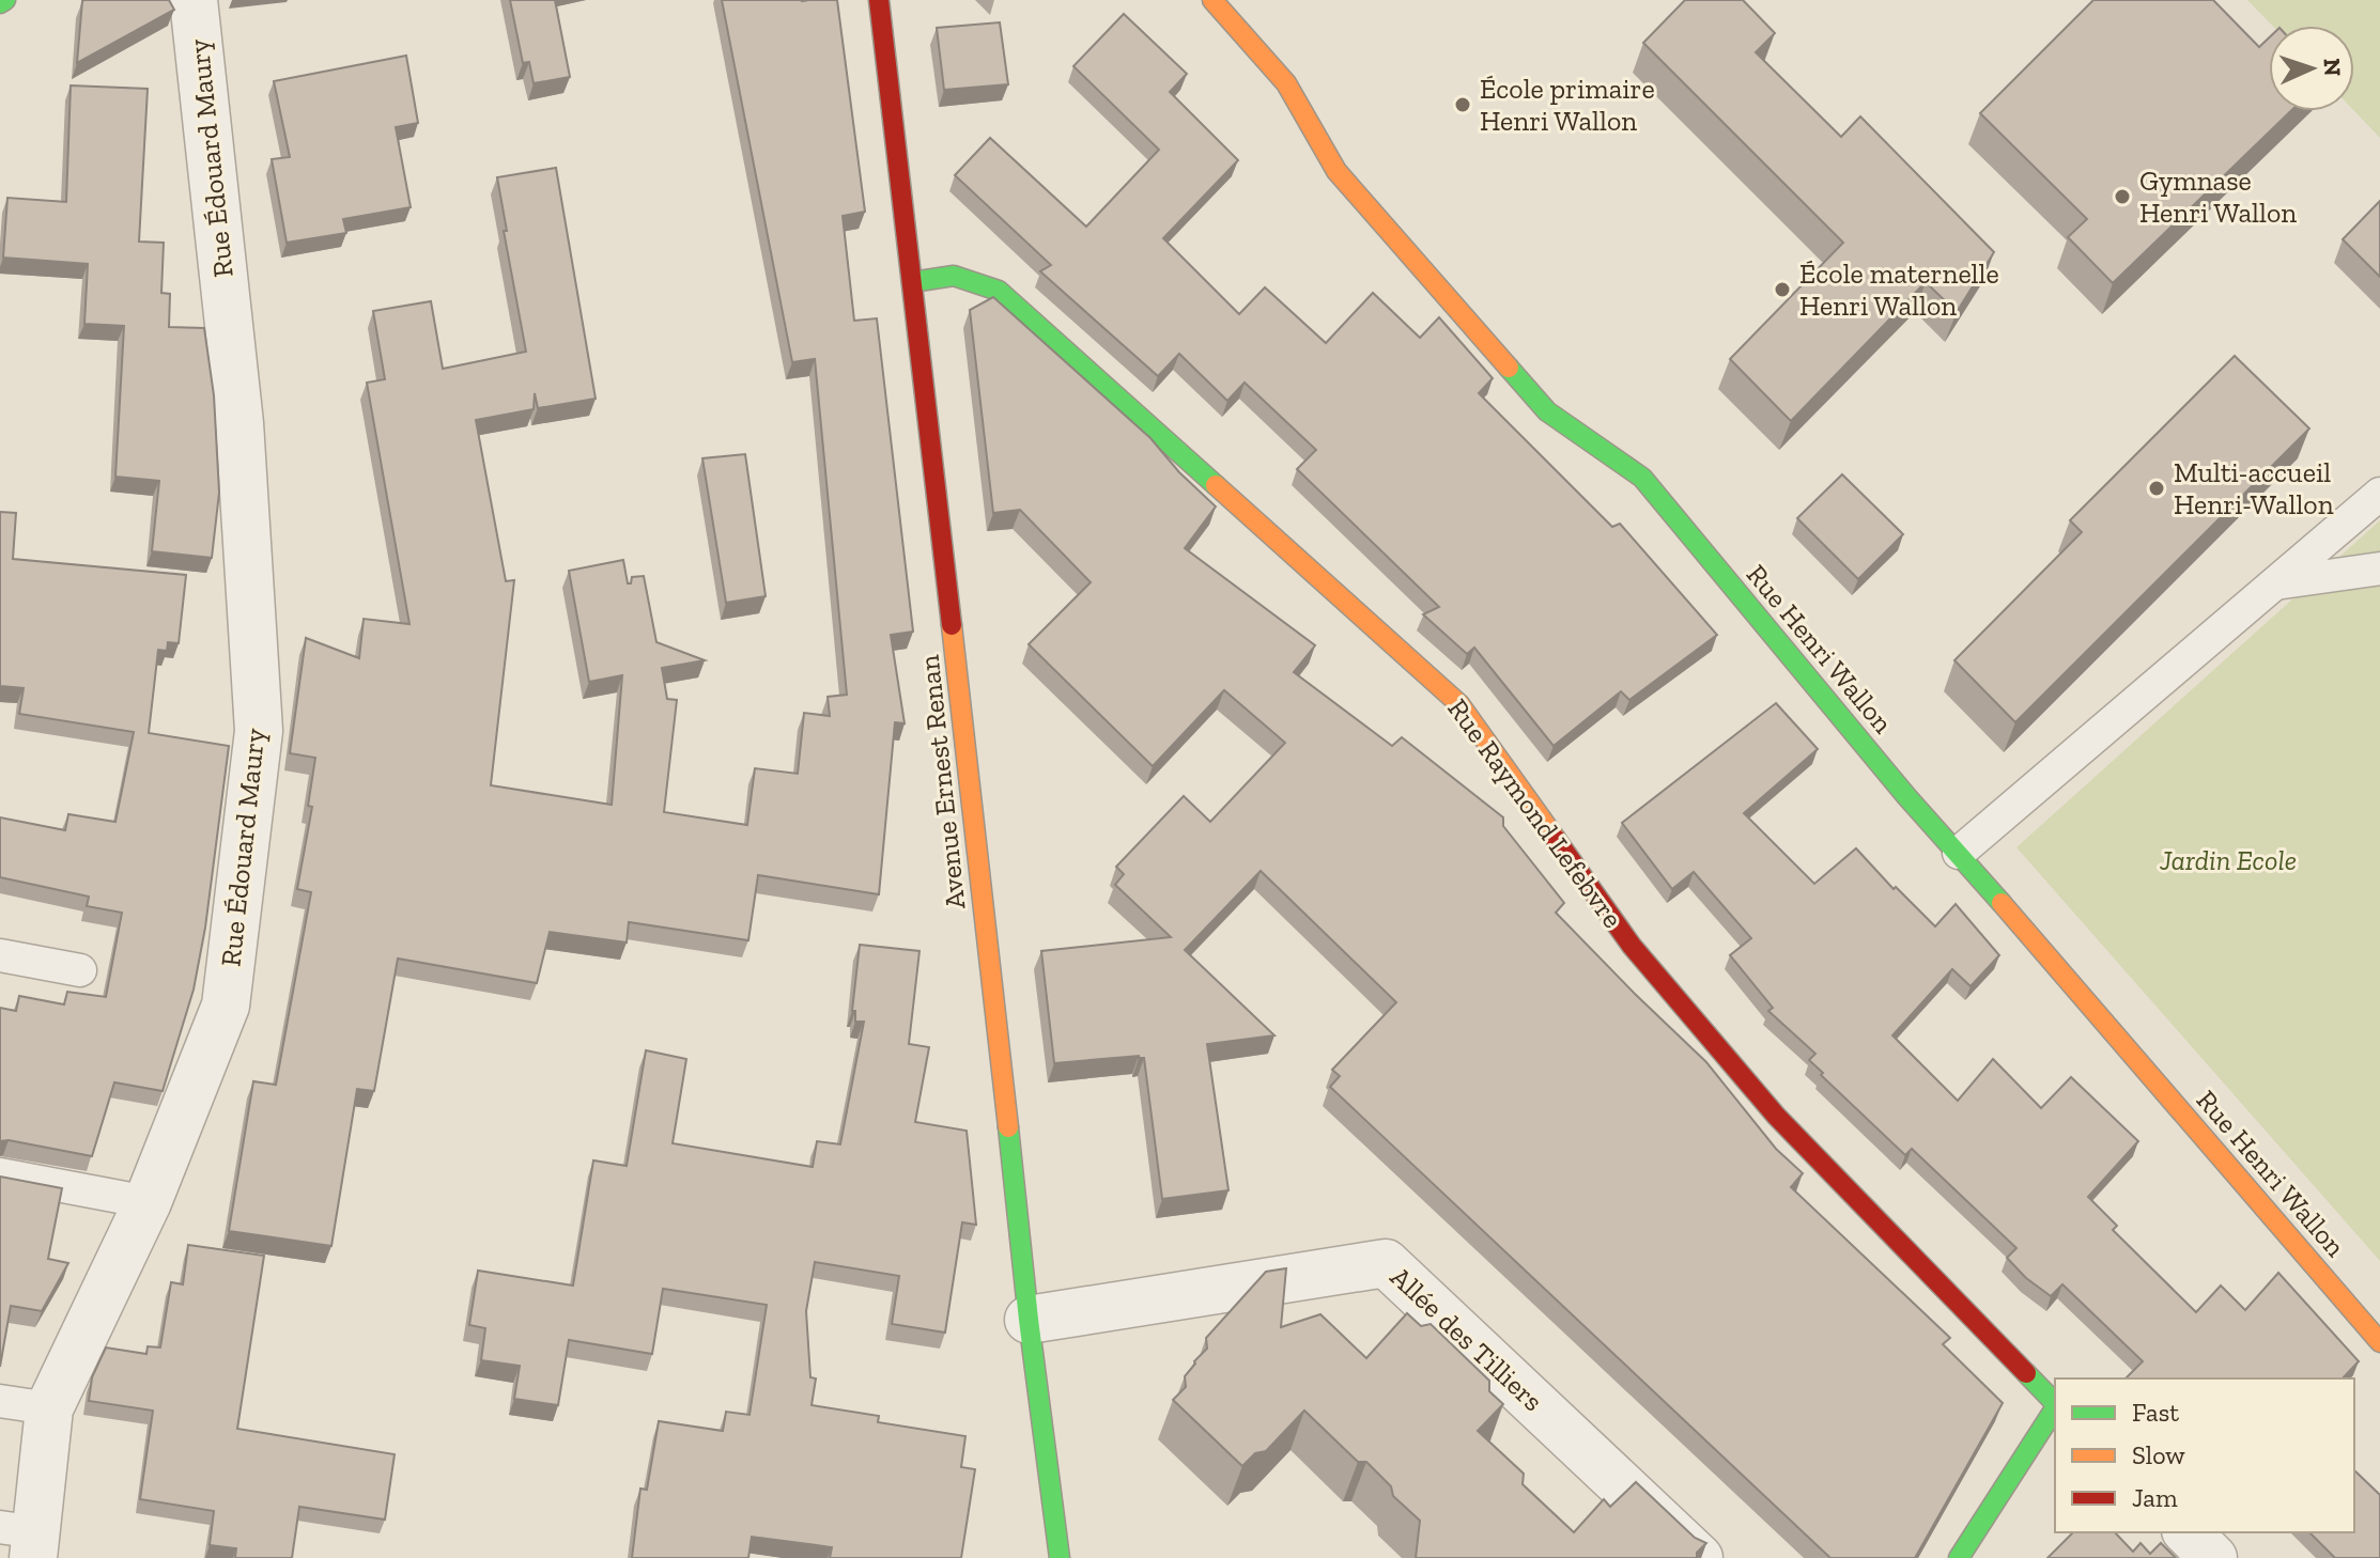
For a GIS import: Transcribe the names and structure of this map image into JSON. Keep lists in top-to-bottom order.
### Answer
{
  "streets": {
    "street": [
      "Rue Édouard Maury",
      "Rue Henri Wallon",
      "Avenue Ernest Renan",
      "Rue Raymond Lefebvre",
      "Allée des Tilliers"
    ]
  },
  "crossings": [
    ["Avenue Ernest Renan", "Rue Raymond Lefebvre"],
    ["Avenue Ernest Renan", "Allée des Tilliers"]
  ],
  "parks": ["Jardin Ecole"],
  "places": [
    "École primaire Henri Wallon",
    "Gymnase Henri Wallon",
    "École maternelle Henri Wallon",
    "Multi-accueil Henri-Wallon"
  ],
  "legend": ["Fast", "Slow", "Jam"],
  "north": "right"
}
